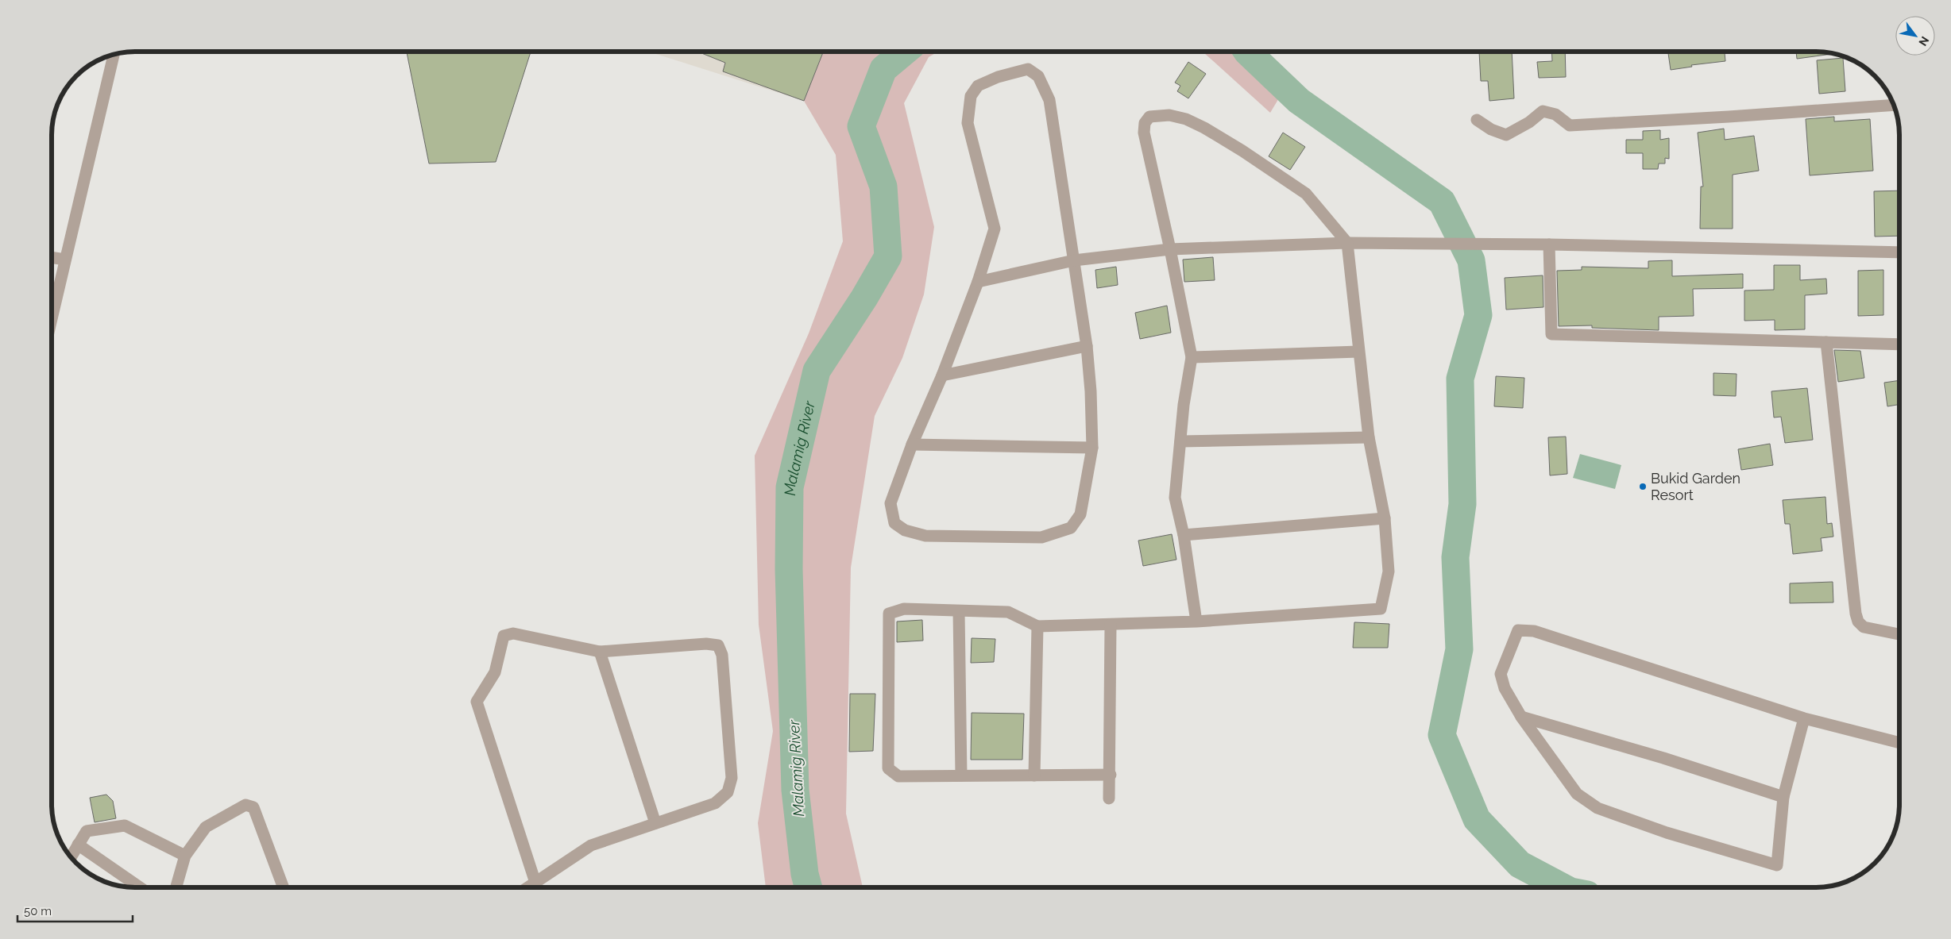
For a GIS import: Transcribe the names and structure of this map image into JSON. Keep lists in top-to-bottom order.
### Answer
{
  "water": ["Malamig River"],
  "places": ["Bukid Garden Resort"],
  "scale_bar": "50 m",
  "north": "bottom right"
}
